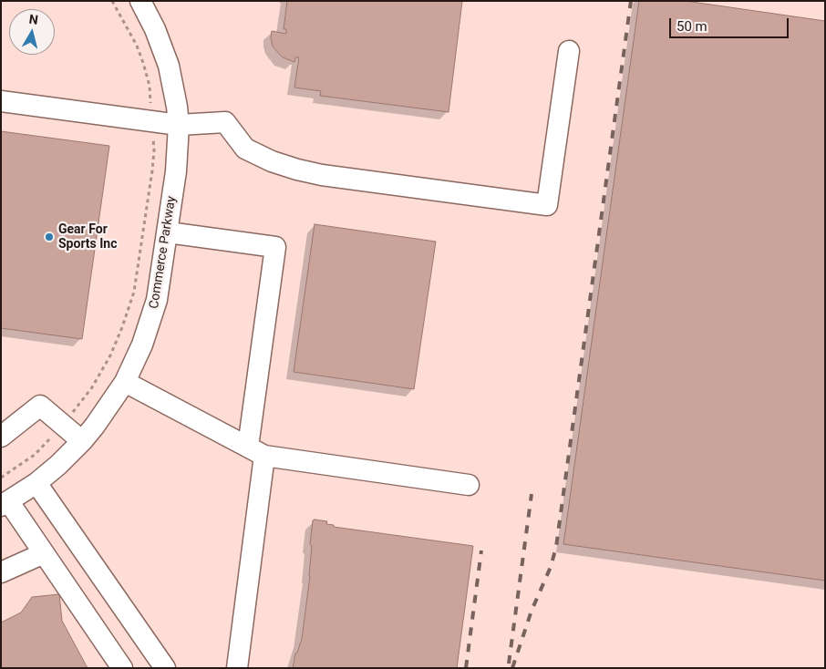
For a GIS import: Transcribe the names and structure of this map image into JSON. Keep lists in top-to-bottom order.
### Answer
{
  "streets": {
    "street": ["Commerce Parkway"]
  },
  "places": ["Gear For Sports Inc"],
  "scale_bar": "50 m",
  "north": "top"
}
